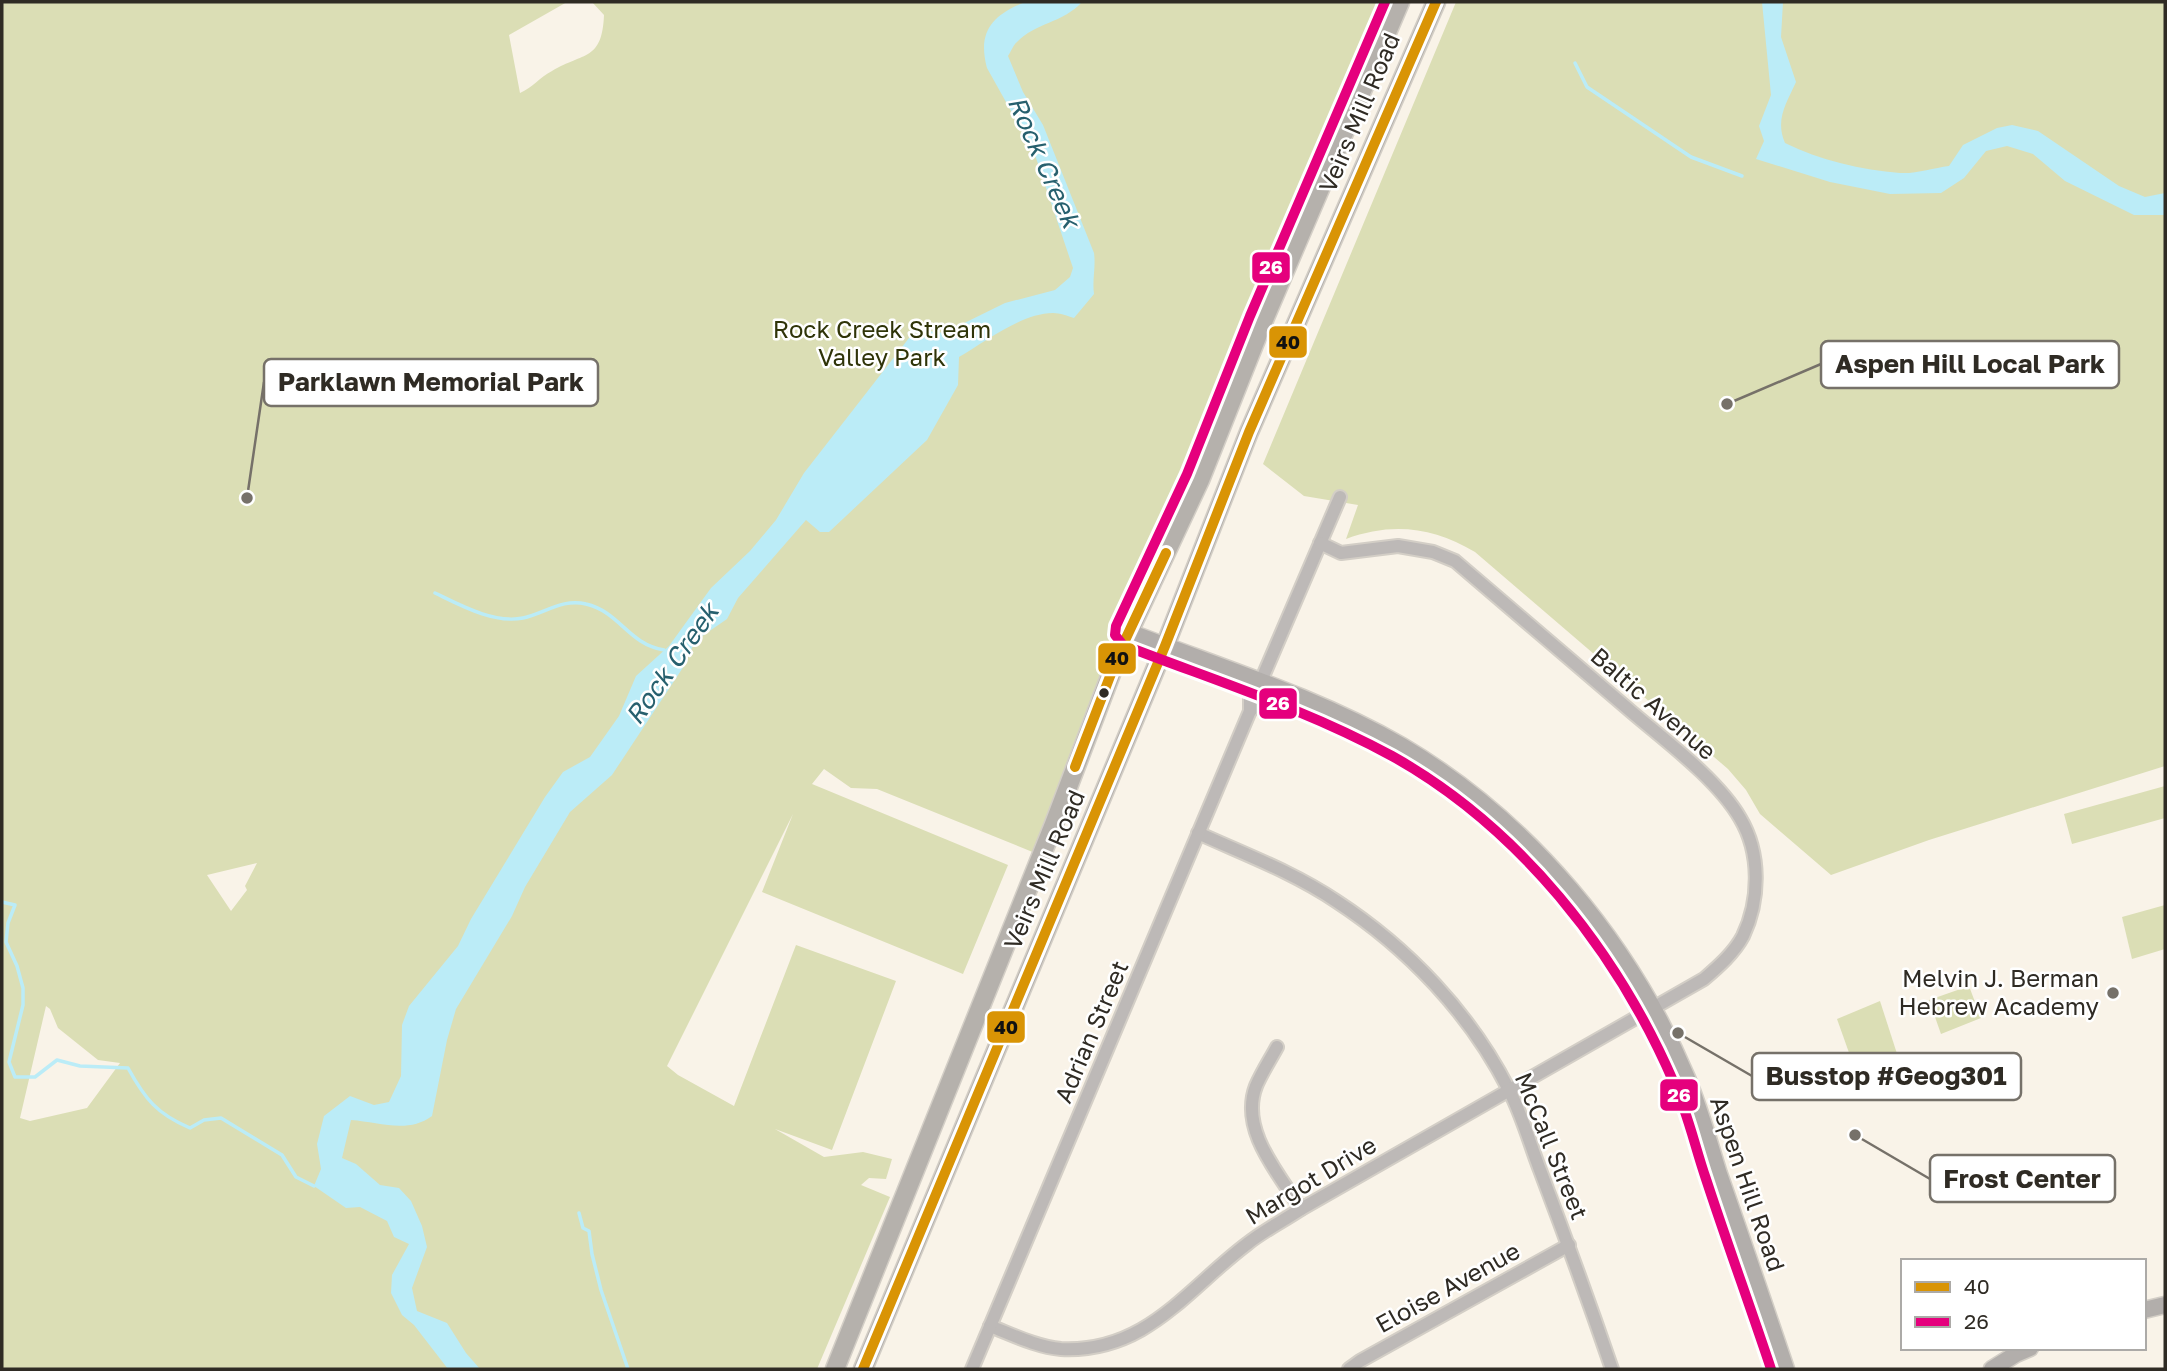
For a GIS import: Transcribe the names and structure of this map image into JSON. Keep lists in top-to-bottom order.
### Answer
{
  "streets": {
    "main road": ["Veirs Mill Road"],
    "street": [
      "Baltic Avenue",
      "Adrian Street",
      "McCall Street",
      "Margot Drive",
      "Aspen Hill Road",
      "Eloise Avenue"
    ]
  },
  "crossings": [
    ["Veirs Mill Road", "Aspen Hill Road"],
    ["Baltic Avenue", "Adrian Street"],
    ["Baltic Avenue", "Margot Drive"],
    ["Baltic Avenue", "Aspen Hill Road"],
    ["Adrian Street", "McCall Street"],
    ["Adrian Street", "Margot Drive"],
    ["Adrian Street", "Aspen Hill Road"],
    ["McCall Street", "Margot Drive"],
    ["McCall Street", "Eloise Avenue"],
    ["Margot Drive", "Aspen Hill Road"]
  ],
  "water": ["Rock Creek"],
  "parks": ["Rock Creek Stream Valley Park"],
  "places": [
    "Aspen Hill Local Park",
    "Parklawn Memorial Park",
    "Melvin J. Berman Hebrew Academy",
    "Busstop #Geog301",
    "Frost Center"
  ],
  "lines": ["transit line 40", "transit line 26"],
  "legend": ["40", "26"]
}
